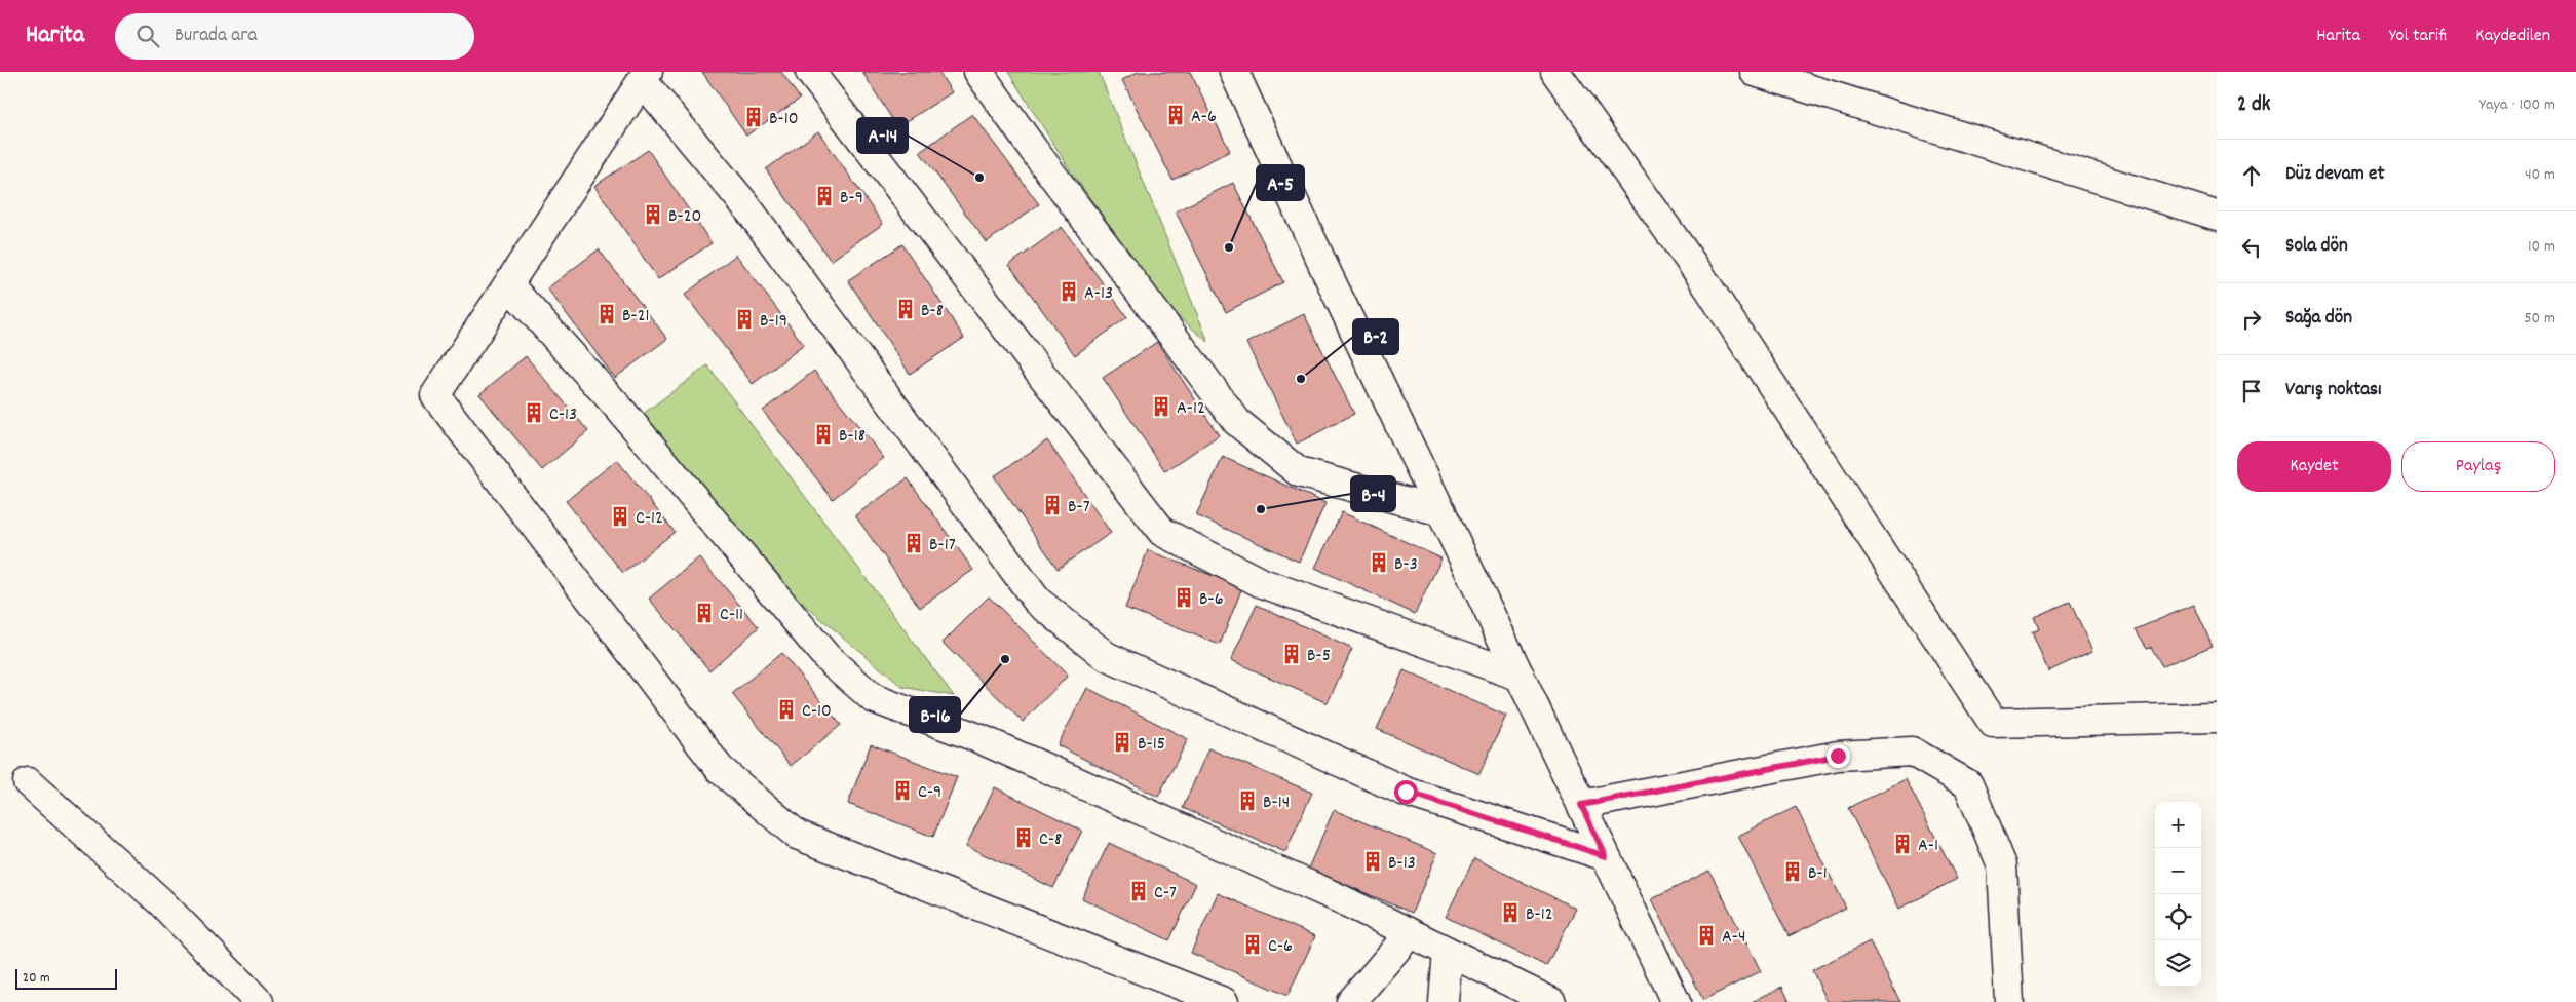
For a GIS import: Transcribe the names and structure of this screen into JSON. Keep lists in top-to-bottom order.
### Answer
{
  "places": {
    "building": [
      "A-6",
      "B-10",
      "B-9",
      "B-20",
      "A-13",
      "B-8",
      "B-21",
      "B-19",
      "A-12",
      "C-13",
      "B-18",
      "B-7",
      "C-12",
      "B-17",
      "B-3",
      "B-6",
      "C-11",
      "B-5",
      "C-10",
      "B-15",
      "C-9",
      "B-14",
      "C-8",
      "A-1",
      "B-13",
      "B-1",
      "C-7",
      "B-12",
      "A-4",
      "C-6"
    ],
    "other": [
      "A-14",
      "A-5",
      "B-2",
      "B-4",
      "B-16"
    ]
  },
  "scale_bar": "20 m",
  "page": {
    "header": "Harita",
    "search": "Burada ara",
    "nav": ["Harita", "Yol tarifi", "Kaydedilen"],
    "heading": ["2 dk", "Yaya · 100 m"],
    "list": [
      ["Düz devam et", "40 m"],
      ["Sola dön", "10 m"],
      ["Sağa dön", "50 m"],
      "Varış noktası"
    ],
    "buttons": ["Kaydet", "Paylaş"],
    "map_buttons": ["+", "−"],
    "scale": "20 m"
  }
}
